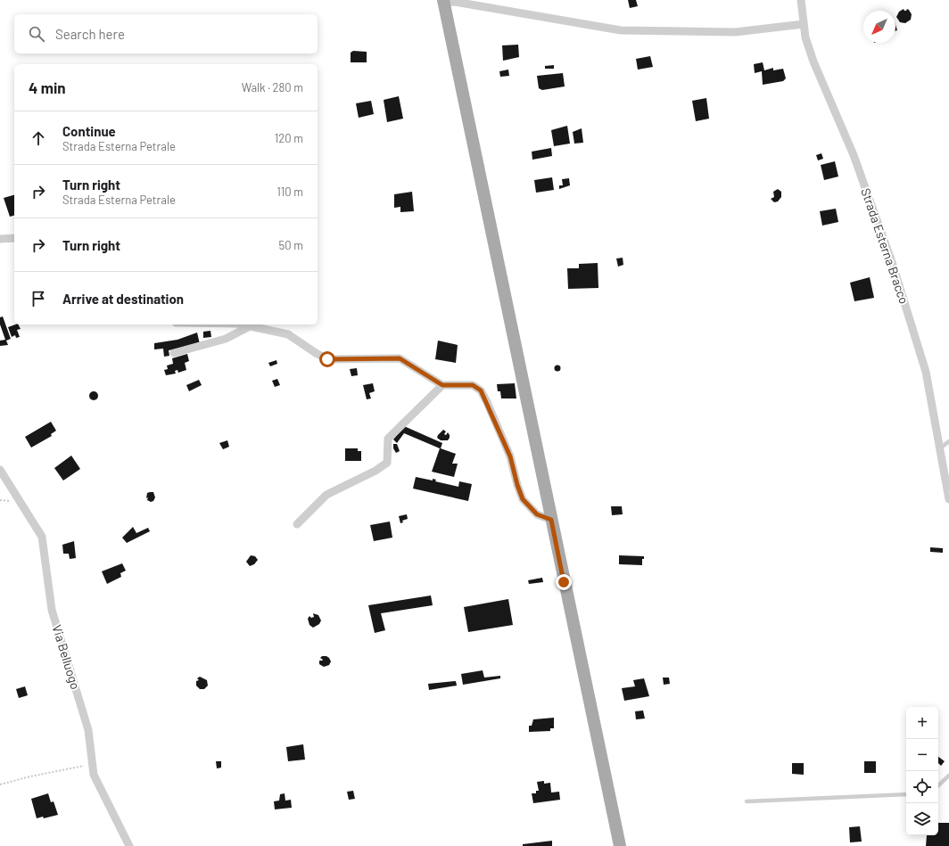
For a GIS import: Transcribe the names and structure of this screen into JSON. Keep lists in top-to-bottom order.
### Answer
{
  "streets": {
    "street": ["Strada Esterna Bracco", "Via Belluogo"]
  },
  "north": "bottom left",
  "page": {
    "search": "Search here",
    "heading": ["4 min", "Walk · 280 m"],
    "list": [
      ["Continue", "Strada Esterna Petrale", "120 m"],
      ["Turn right", "Strada Esterna Petrale", "110 m"],
      ["Turn right", "50 m"],
      "Arrive at destination"
    ],
    "map_buttons": ["+", "−"]
  }
}
